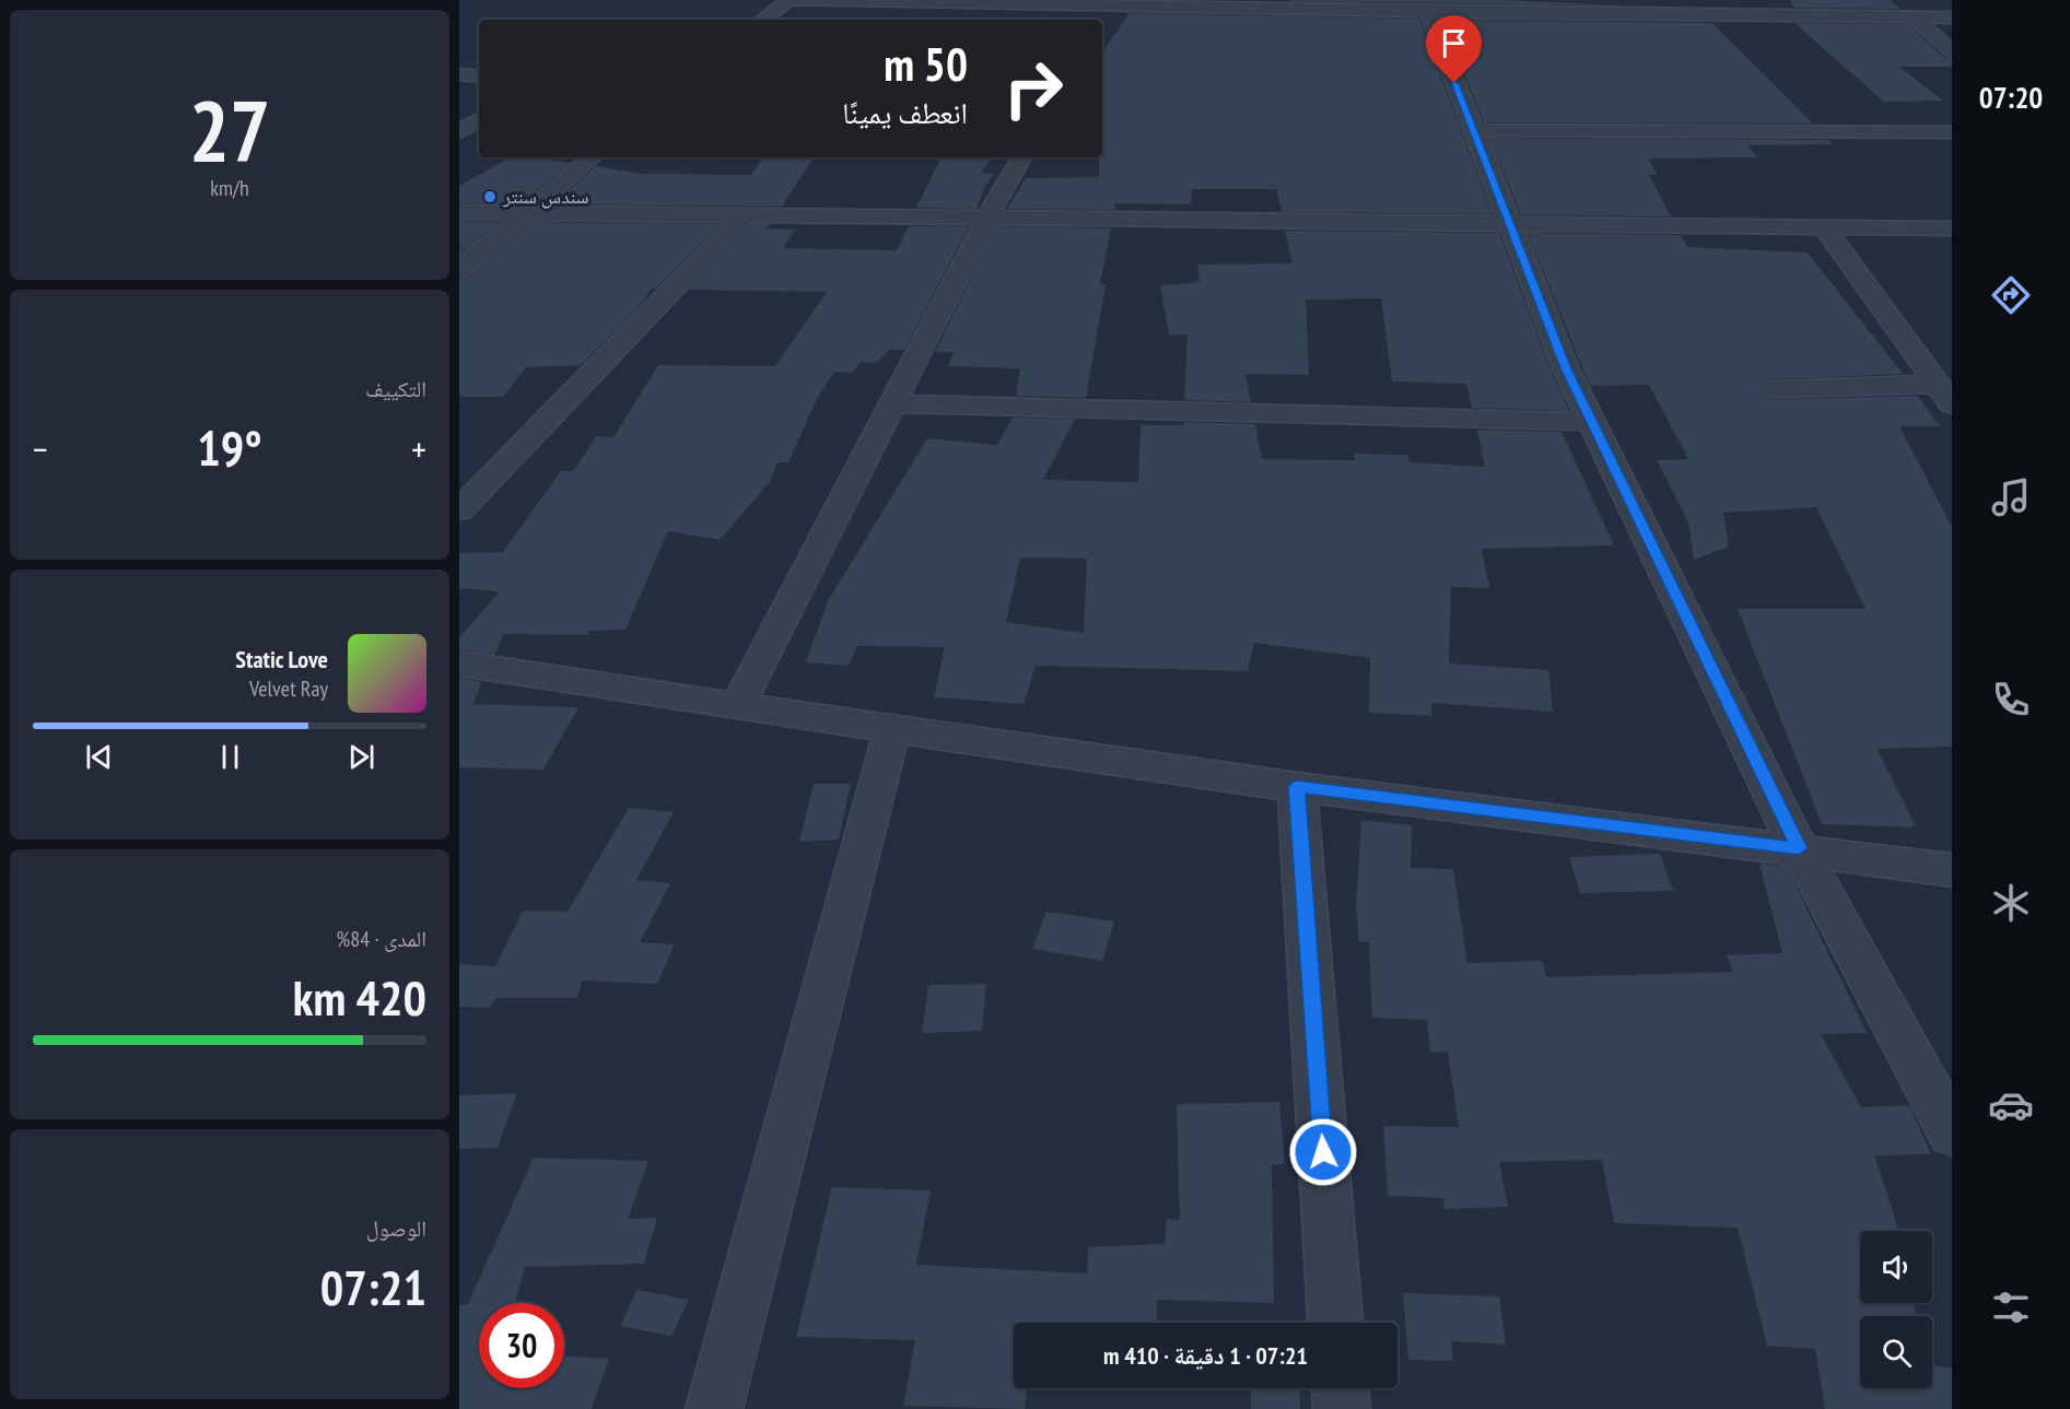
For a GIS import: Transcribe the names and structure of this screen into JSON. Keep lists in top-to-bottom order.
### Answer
{
  "places": ["سندس سنتر"],
  "page": {
    "tabs": "07:20",
    "tile": [
      ["27", "km/h"],
      "التكييف",
      ["المدى · 84%", "420 km"],
      ["الوصول", "07:21"]
    ],
    "turn": ["50 m", "انعطف يمينًا"],
    "heat": ["−", "19°", "+"],
    "song": ["Static Love", "Velvet Ray"],
    "limit": "30",
    "trip": "07:21 · 1 دقيقة · 410 m"
  }
}
